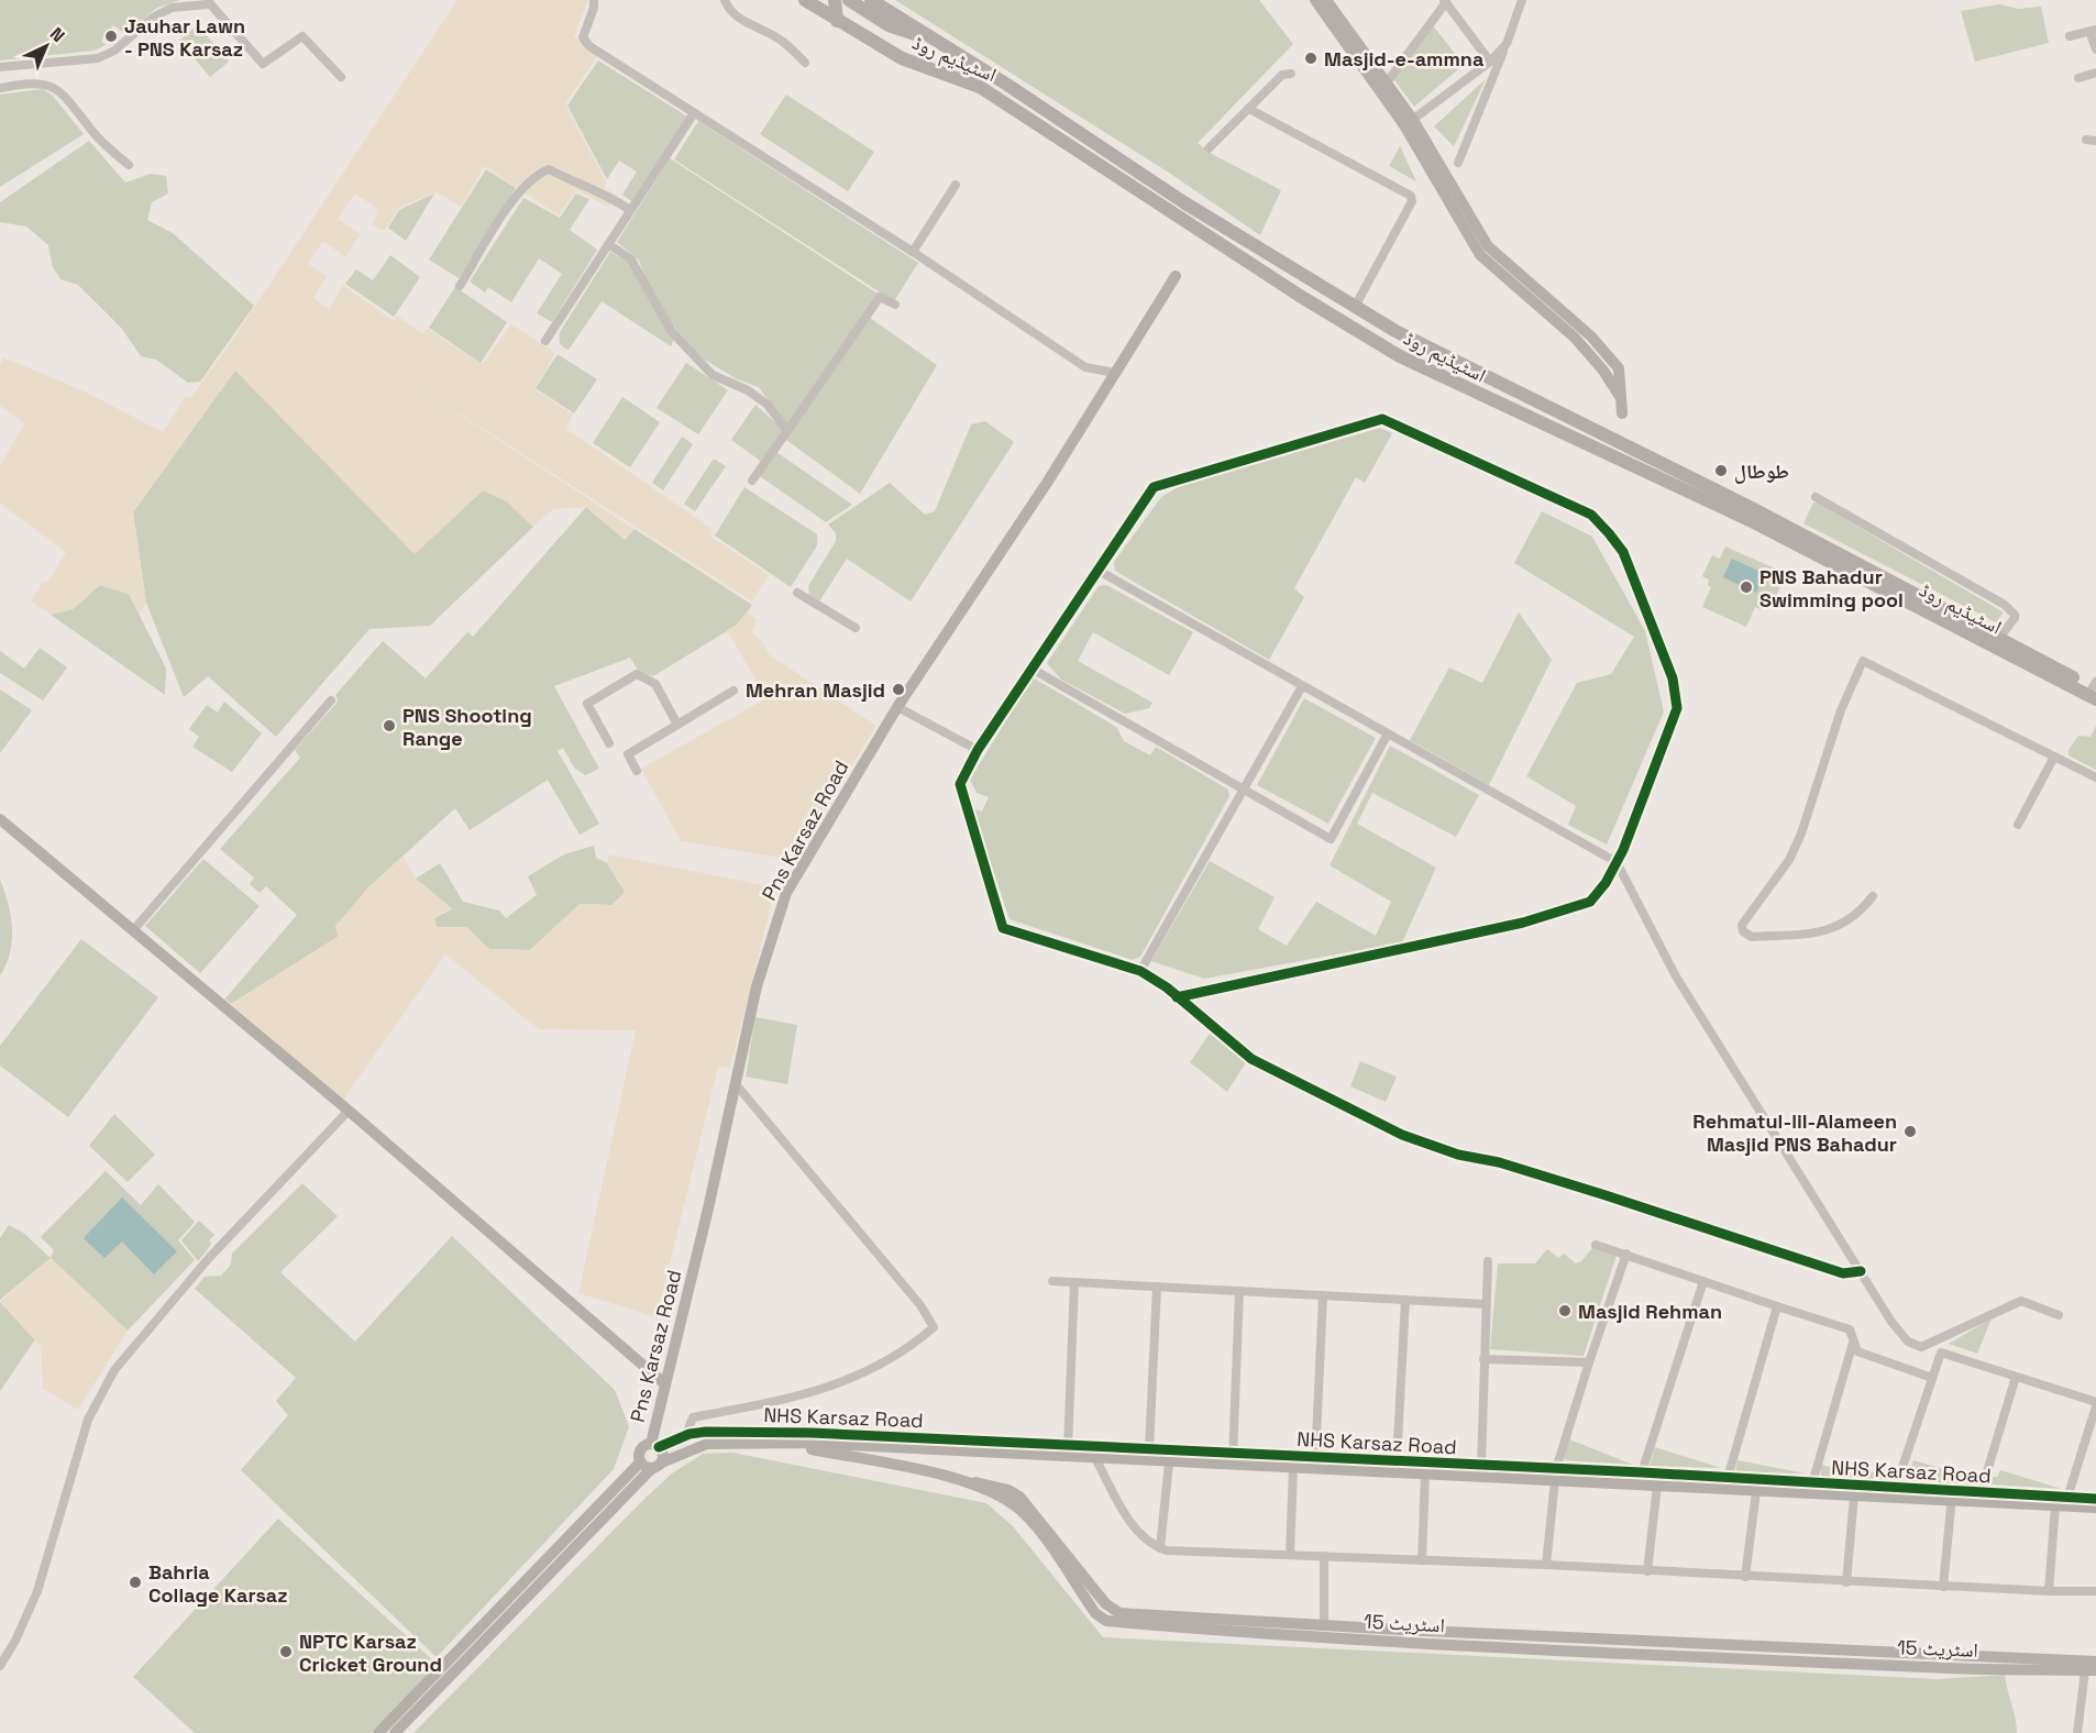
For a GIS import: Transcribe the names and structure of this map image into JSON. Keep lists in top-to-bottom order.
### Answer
{
  "streets": {
    "main road": ["اسٹیڈیم روڈ"],
    "street": ["Pns Karsaz Road", "NHS Karsaz Road", "اسٹریٹ 15"]
  },
  "crossings": [
    ["Pns Karsaz Road", "NHS Karsaz Road"],
    ["NHS Karsaz Road", "اسٹریٹ 15"]
  ],
  "places": [
    "Jauhar Lawn - PNS Karsaz",
    "Masjid-e-ammna",
    "طوطال",
    "PNS Bahadur Swimming pool",
    "Mehran Masjid",
    "PNS Shooting Range",
    "Rehmatul-lil-Alameen Masjid PNS Bahadur",
    "Masjid Rehman",
    "Bahria Collage Karsaz",
    "NPTC Karsaz Cricket Ground"
  ],
  "north": "top right"
}
